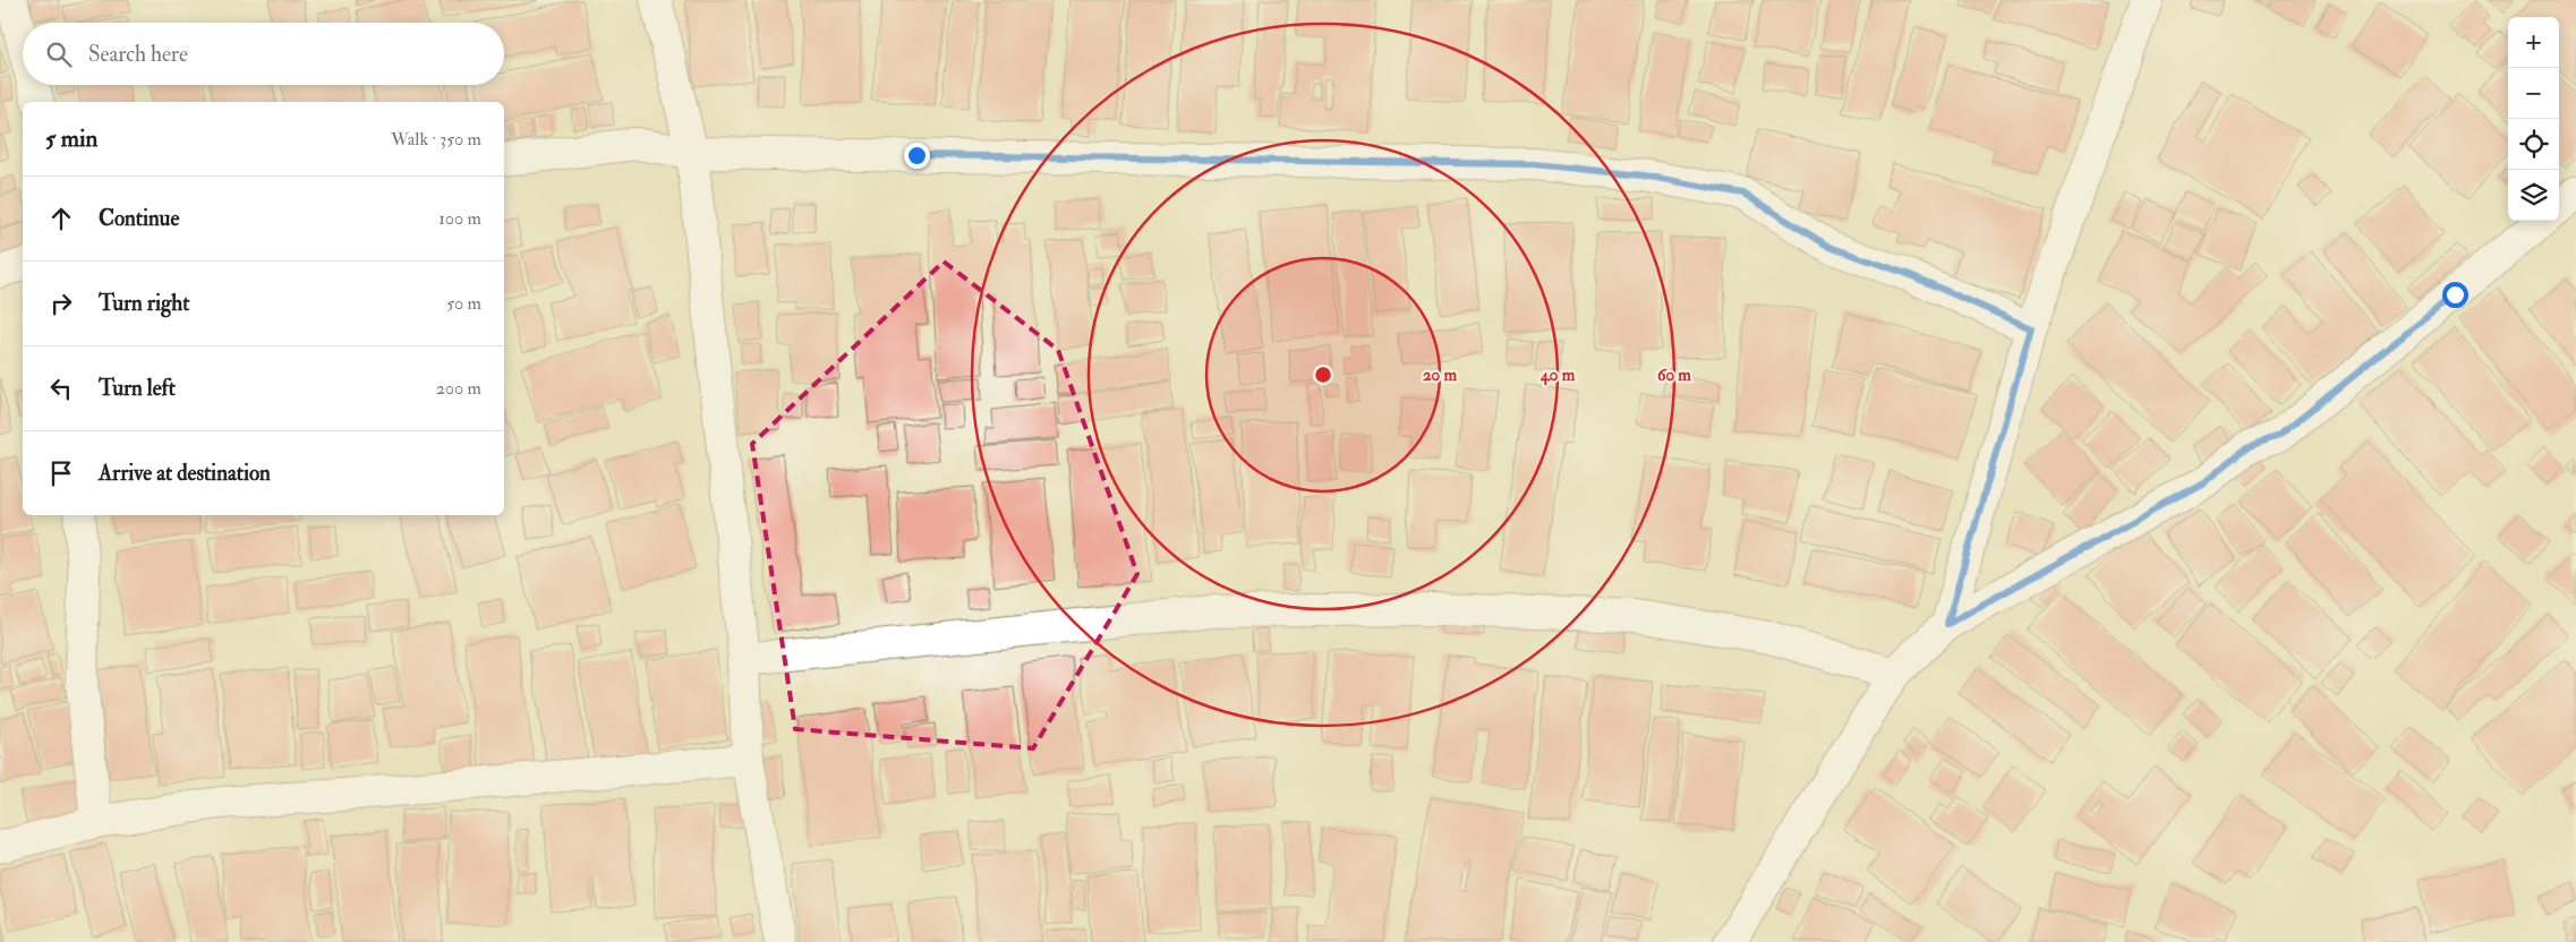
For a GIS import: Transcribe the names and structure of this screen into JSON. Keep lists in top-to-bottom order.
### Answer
{
  "page": {
    "map_buttons": ["+", "−"],
    "search": "Search here",
    "heading": ["5 min", "Walk · 350 m"],
    "list": [
      ["Continue", "100 m"],
      ["Turn right", "50 m"],
      ["Turn left", "200 m"],
      "Arrive at destination"
    ]
  },
  "rings": ["20 m", "40 m", "60 m"]
}
